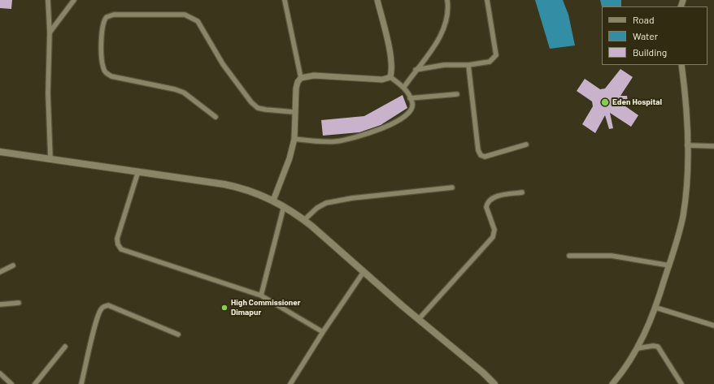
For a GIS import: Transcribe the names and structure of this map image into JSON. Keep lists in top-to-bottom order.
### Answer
{
  "places": ["Eden Hospital", "High Commissioner Dimapur"],
  "legend": ["Road", "Water", "Building"]
}
